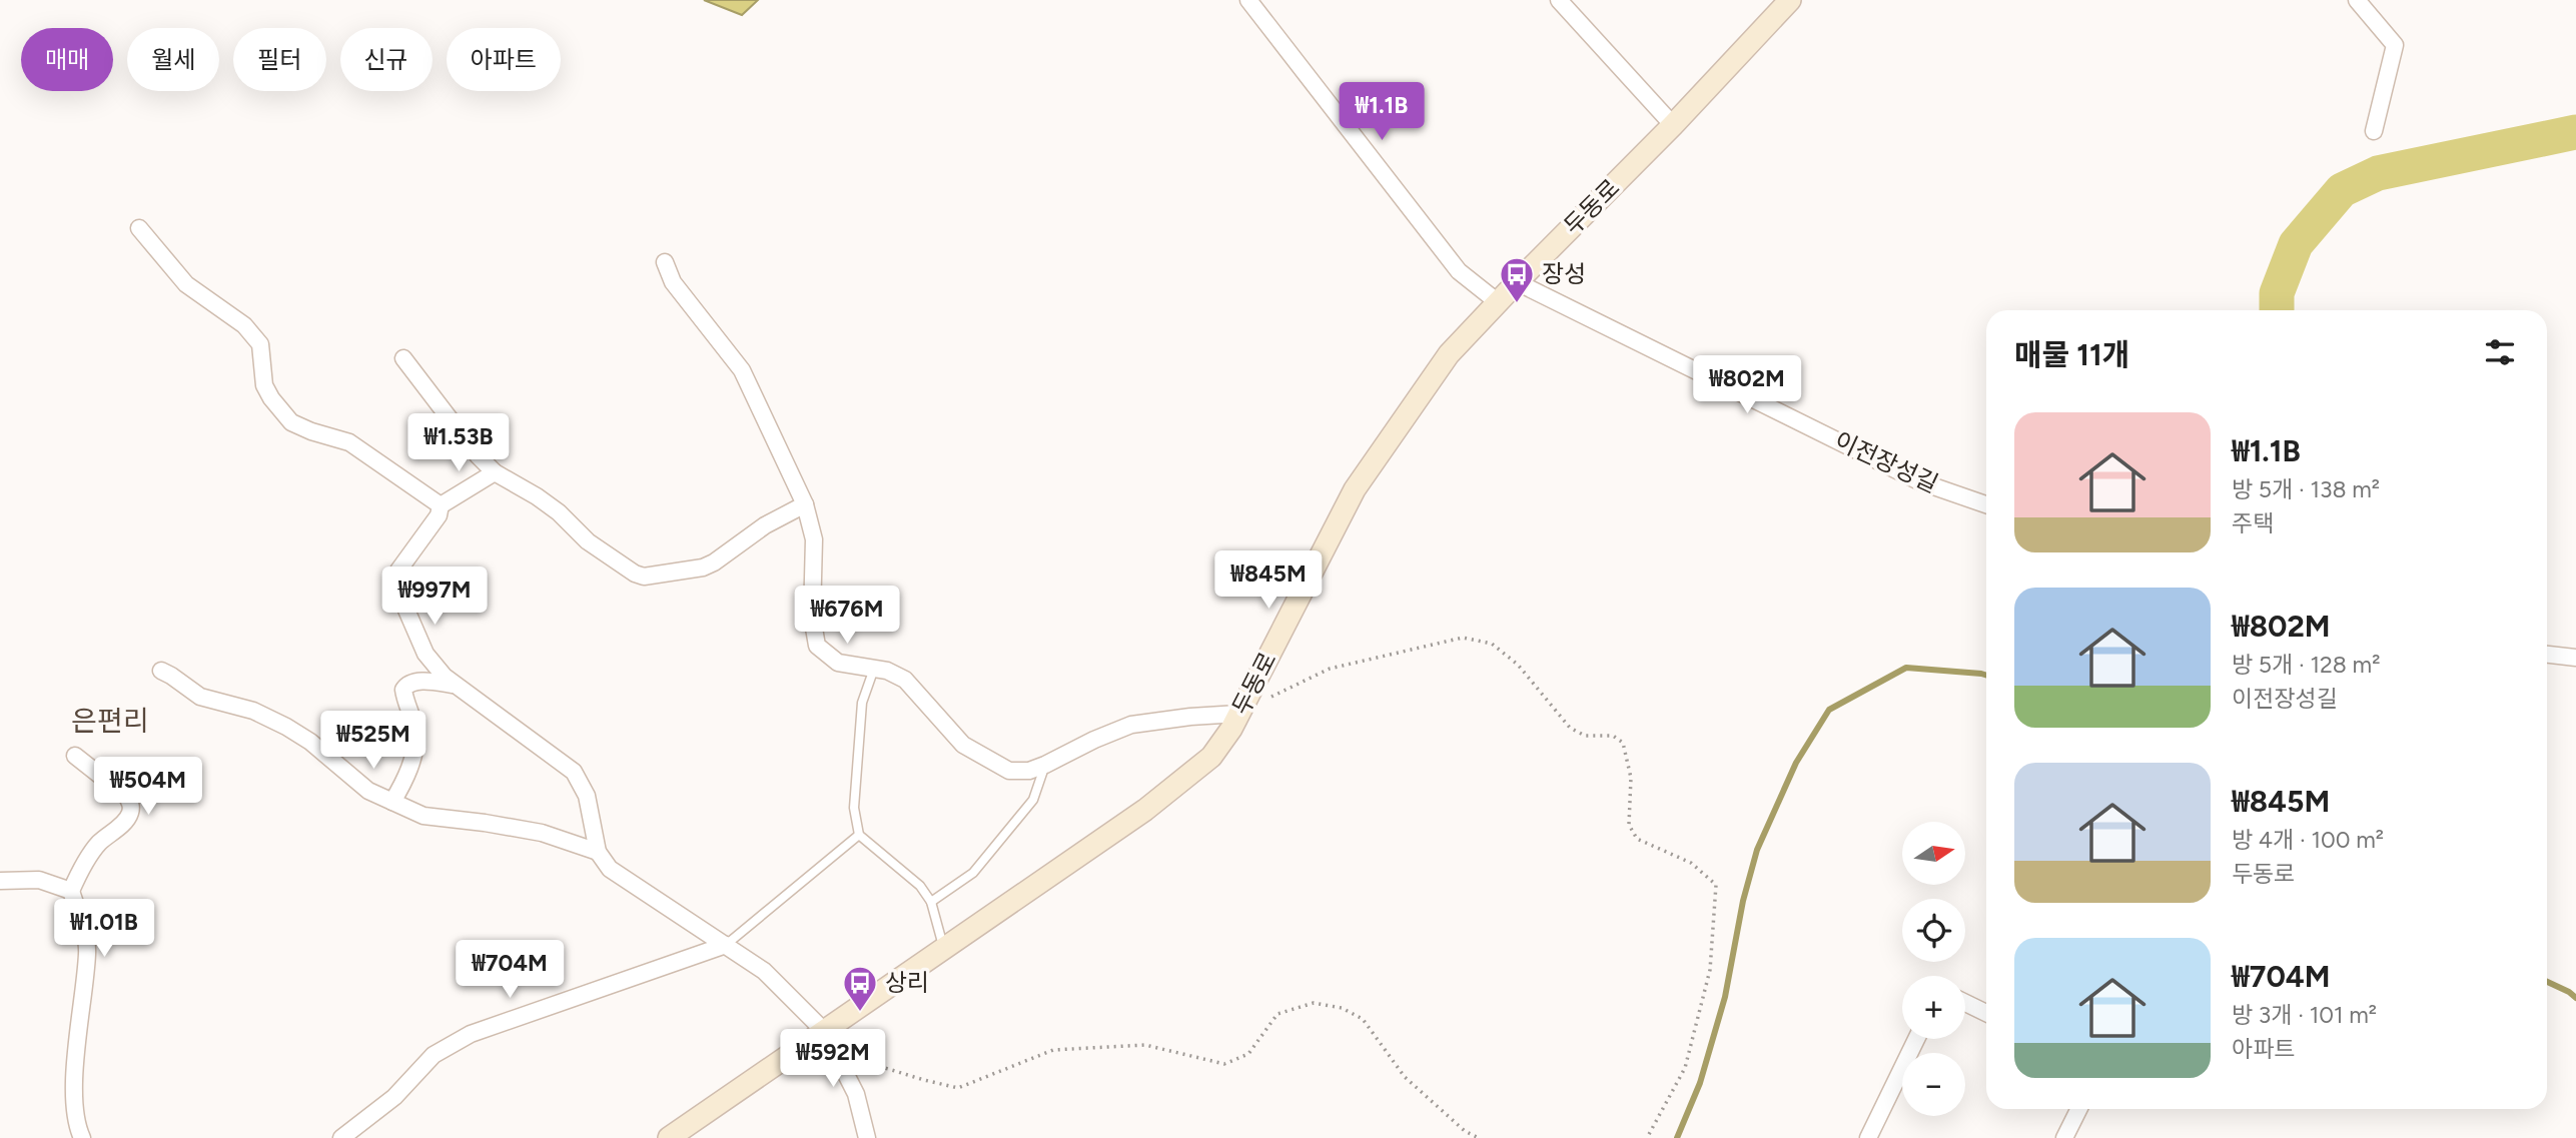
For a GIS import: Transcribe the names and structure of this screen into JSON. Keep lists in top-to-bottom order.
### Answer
{
  "streets": {
    "main road": ["두동로"],
    "street": ["이전장성길"]
  },
  "crossings": [
    ["두동로", "이전장성길"]
  ],
  "districts": ["은편리"],
  "places": {
    "bus stop": ["장성", "상리"]
  },
  "north": "right",
  "page": {
    "chip": [
      "매매",
      "월세",
      "필터",
      "신규",
      "아파트"
    ],
    "price": [
      "₩1.1B",
      "₩802M",
      "₩1.53B",
      "₩845M",
      "₩997M",
      "₩676M",
      "₩525M",
      "₩504M",
      "₩1.01B",
      "₩704M",
      "₩592M"
    ],
    "heading": "매물 11개",
    "list": [
      {
        "name": "₩1.1B",
        "note": "방 5개 · 138 m² · 주택"
      },
      {
        "name": "₩802M",
        "note": "방 5개 · 128 m² · 이전장성길"
      },
      {
        "name": "₩845M",
        "note": "방 4개 · 100 m² · 두동로"
      },
      {
        "name": "₩704M",
        "note": "방 3개 · 101 m² · 아파트"
      }
    ],
    "map_buttons": ["+", "−"]
  }
}
